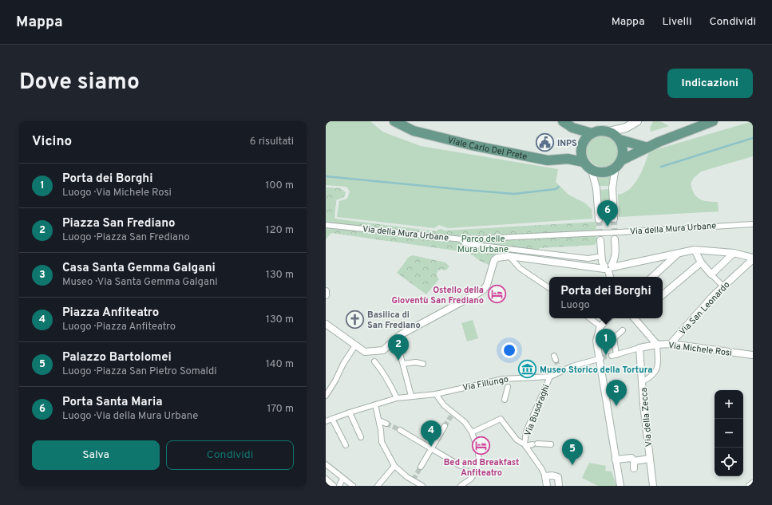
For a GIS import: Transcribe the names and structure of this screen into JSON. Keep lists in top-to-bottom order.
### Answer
{
  "streets": {
    "main road": ["Viale Carlo Del Prete"],
    "street": [
      "Via della Mura Urbane",
      "Via San Leonardo",
      "Via Michele Rosi",
      "Via Fillungo",
      "Via Busdraghi",
      "Via della Zecca"
    ]
  },
  "crossings": [
    ["Via San Leonardo", "Via Michele Rosi"],
    ["Via Michele Rosi", "Via della Zecca"],
    ["Via Fillungo", "Via Busdraghi"]
  ],
  "parks": ["Parco delle Mura Urbane"],
  "places": {
    "public building": ["INPS"],
    "hotel": ["Ostello della Gioventù San Frediano", "Bed and Breakfast Anfiteatro"],
    "church": ["Basilica di San Frediano"],
    "museum": ["Museo Storico della Tortura"]
  },
  "page": {
    "header": "Mappa",
    "nav": ["Mappa", "Livelli", "Condividi"],
    "title": "Dove siamo",
    "buttons": [
      "Indicazioni",
      ["Salva", "Condividi"]
    ],
    "heading": ["Vicino", "6 risultati"],
    "list": [
      {
        "mark": "1",
        "name": "Porta dei Borghi",
        "note": "Luogo · Via Michele Rosi",
        "value": "100 m"
      },
      {
        "mark": "2",
        "name": "Piazza San Frediano",
        "note": "Luogo · Piazza San Frediano",
        "value": "120 m"
      },
      {
        "mark": "3",
        "name": "Casa Santa Gemma Galgani",
        "note": "Museo · Via Santa Gemma Galgani",
        "value": "130 m"
      },
      {
        "mark": "4",
        "name": "Piazza Anfiteatro",
        "note": "Luogo · Piazza Anfiteatro",
        "value": "130 m"
      },
      {
        "mark": "5",
        "name": "Palazzo Bartolomei",
        "note": "Luogo · Piazza San Pietro Somaldi",
        "value": "140 m"
      },
      {
        "mark": "6",
        "name": "Porta Santa Maria",
        "note": "Luogo · Via della Mura Urbane",
        "value": "170 m"
      }
    ],
    "pins": [
      "6",
      "1",
      "2",
      "3",
      "4",
      "5"
    ],
    "popup": ["Porta dei Borghi", "Luogo"],
    "map_buttons": ["+", "−"]
  }
}
